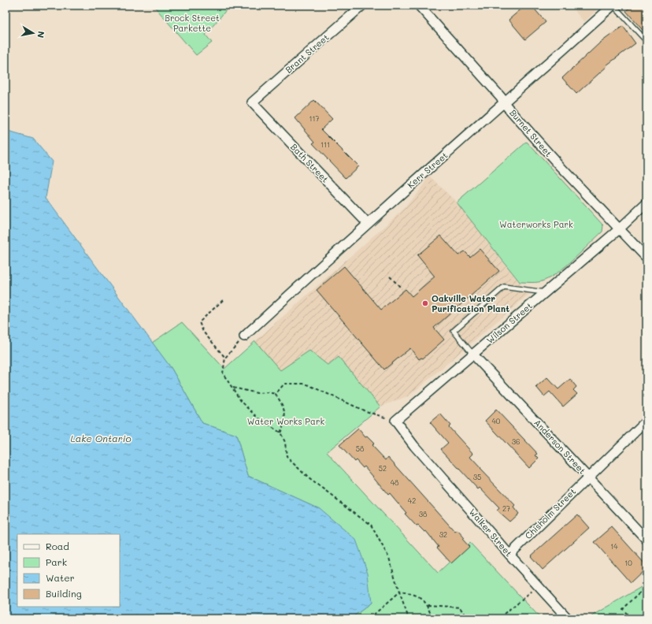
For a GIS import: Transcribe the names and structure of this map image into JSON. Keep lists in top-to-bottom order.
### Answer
{
  "streets": {
    "street": [
      "Brant Street",
      "Burnet Street",
      "Bath Street",
      "Kerr Street",
      "Wilson Street",
      "Anderson Street",
      "Chisholm Street",
      "Walker Street"
    ]
  },
  "crossings": [
    ["Brant Street", "Bath Street"],
    ["Burnet Street", "Kerr Street"],
    ["Burnet Street", "Wilson Street"],
    ["Bath Street", "Kerr Street"],
    ["Wilson Street", "Anderson Street"],
    ["Wilson Street", "Walker Street"],
    ["Anderson Street", "Chisholm Street"],
    ["Chisholm Street", "Walker Street"]
  ],
  "water": ["Lake Ontario"],
  "parks": ["Brock Street Parkette", "Waterworks Park", "Water Works Park"],
  "places": ["Oakville Water Purification Plant"],
  "house_numbers": [
    "117",
    "111",
    "40",
    "36",
    "58",
    "52",
    "35",
    "48",
    "42",
    "27",
    "38",
    "32",
    "14",
    "10"
  ],
  "legend": [
    "Road",
    "Park",
    "Water",
    "Building"
  ],
  "north": "right"
}
